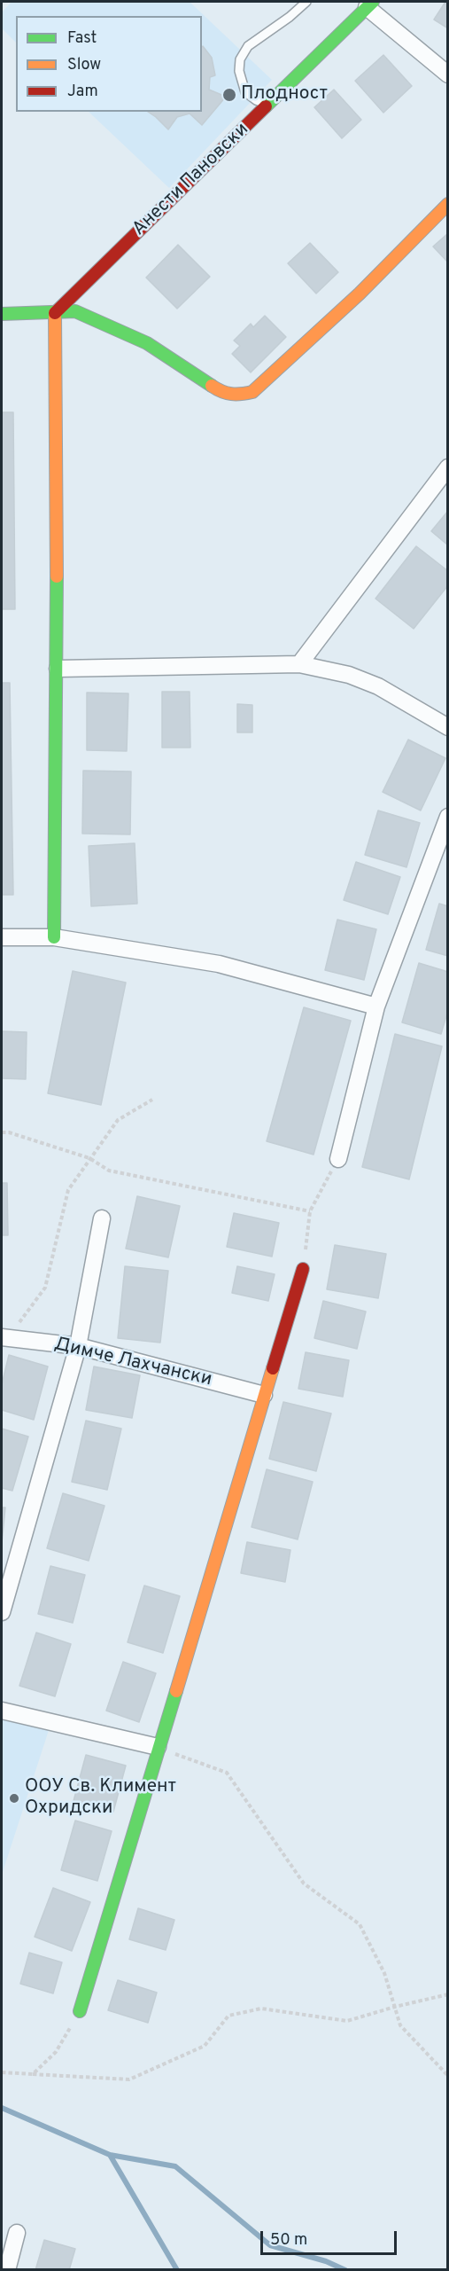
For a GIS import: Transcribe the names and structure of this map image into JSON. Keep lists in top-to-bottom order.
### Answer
{
  "streets": {
    "street": ["Анести Пановски", "Димче Лахчански"]
  },
  "places": ["Плодност", "ООУ Св. Климент Охридски"],
  "legend": ["Fast", "Slow", "Jam"],
  "scale_bar": "50 m"
}
